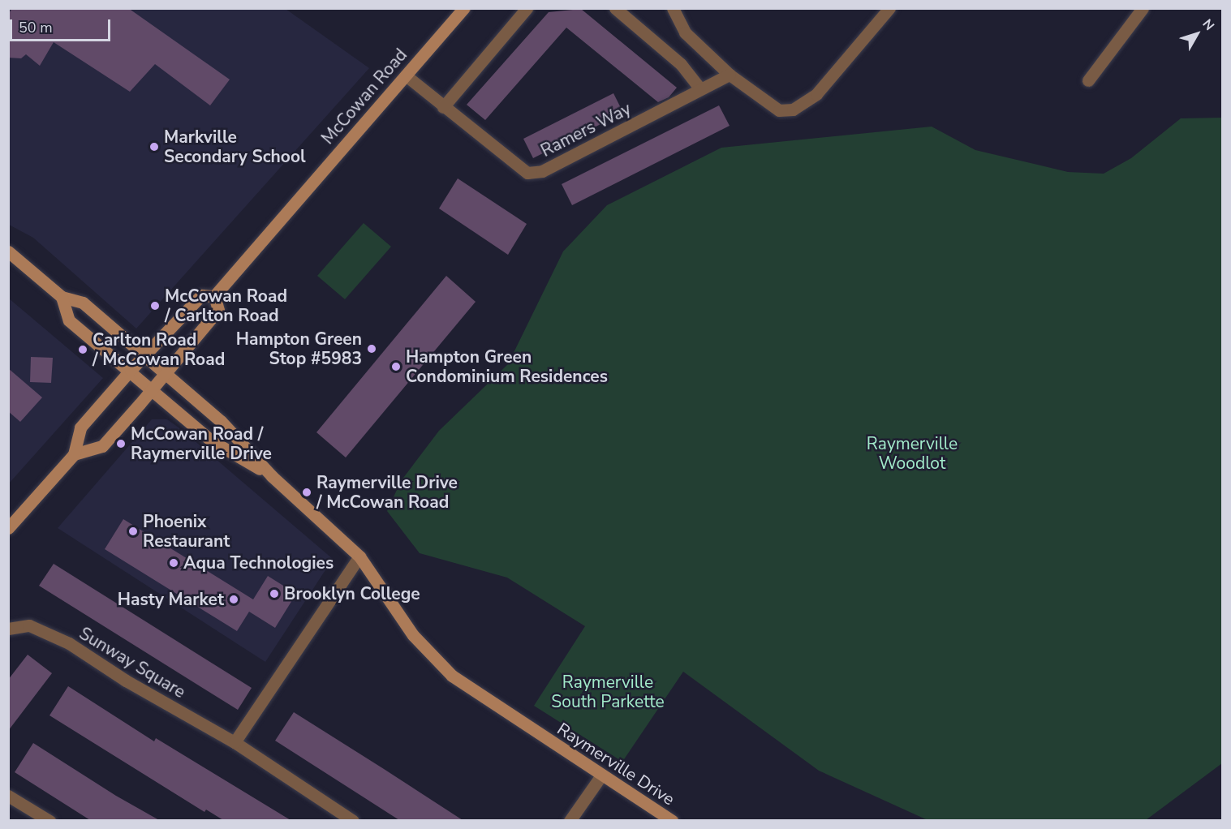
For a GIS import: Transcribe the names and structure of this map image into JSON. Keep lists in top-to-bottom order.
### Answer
{
  "streets": {
    "street": [
      "McCowan Road",
      "Ramers Way",
      "Sunway Square",
      "Raymerville Drive"
    ]
  },
  "crossings": [
    ["McCowan Road", "Ramers Way"],
    ["McCowan Road", "Raymerville Drive"]
  ],
  "parks": ["Raymerville Woodlot", "Raymerville South Parkette"],
  "places": [
    "Markville Secondary School",
    "McCowan Road / Carlton Road",
    "Hampton Green Stop #5983",
    "Carlton Road / McCowan Road",
    "Hampton Green Condominium Residences",
    "McCowan Road / Raymerville Drive",
    "Raymerville Drive / McCowan Road",
    "Phoenix Restaurant",
    "Aqua Technologies",
    "Brooklyn College",
    "Hasty Market"
  ],
  "scale_bar": "50 m",
  "north": "top right"
}
